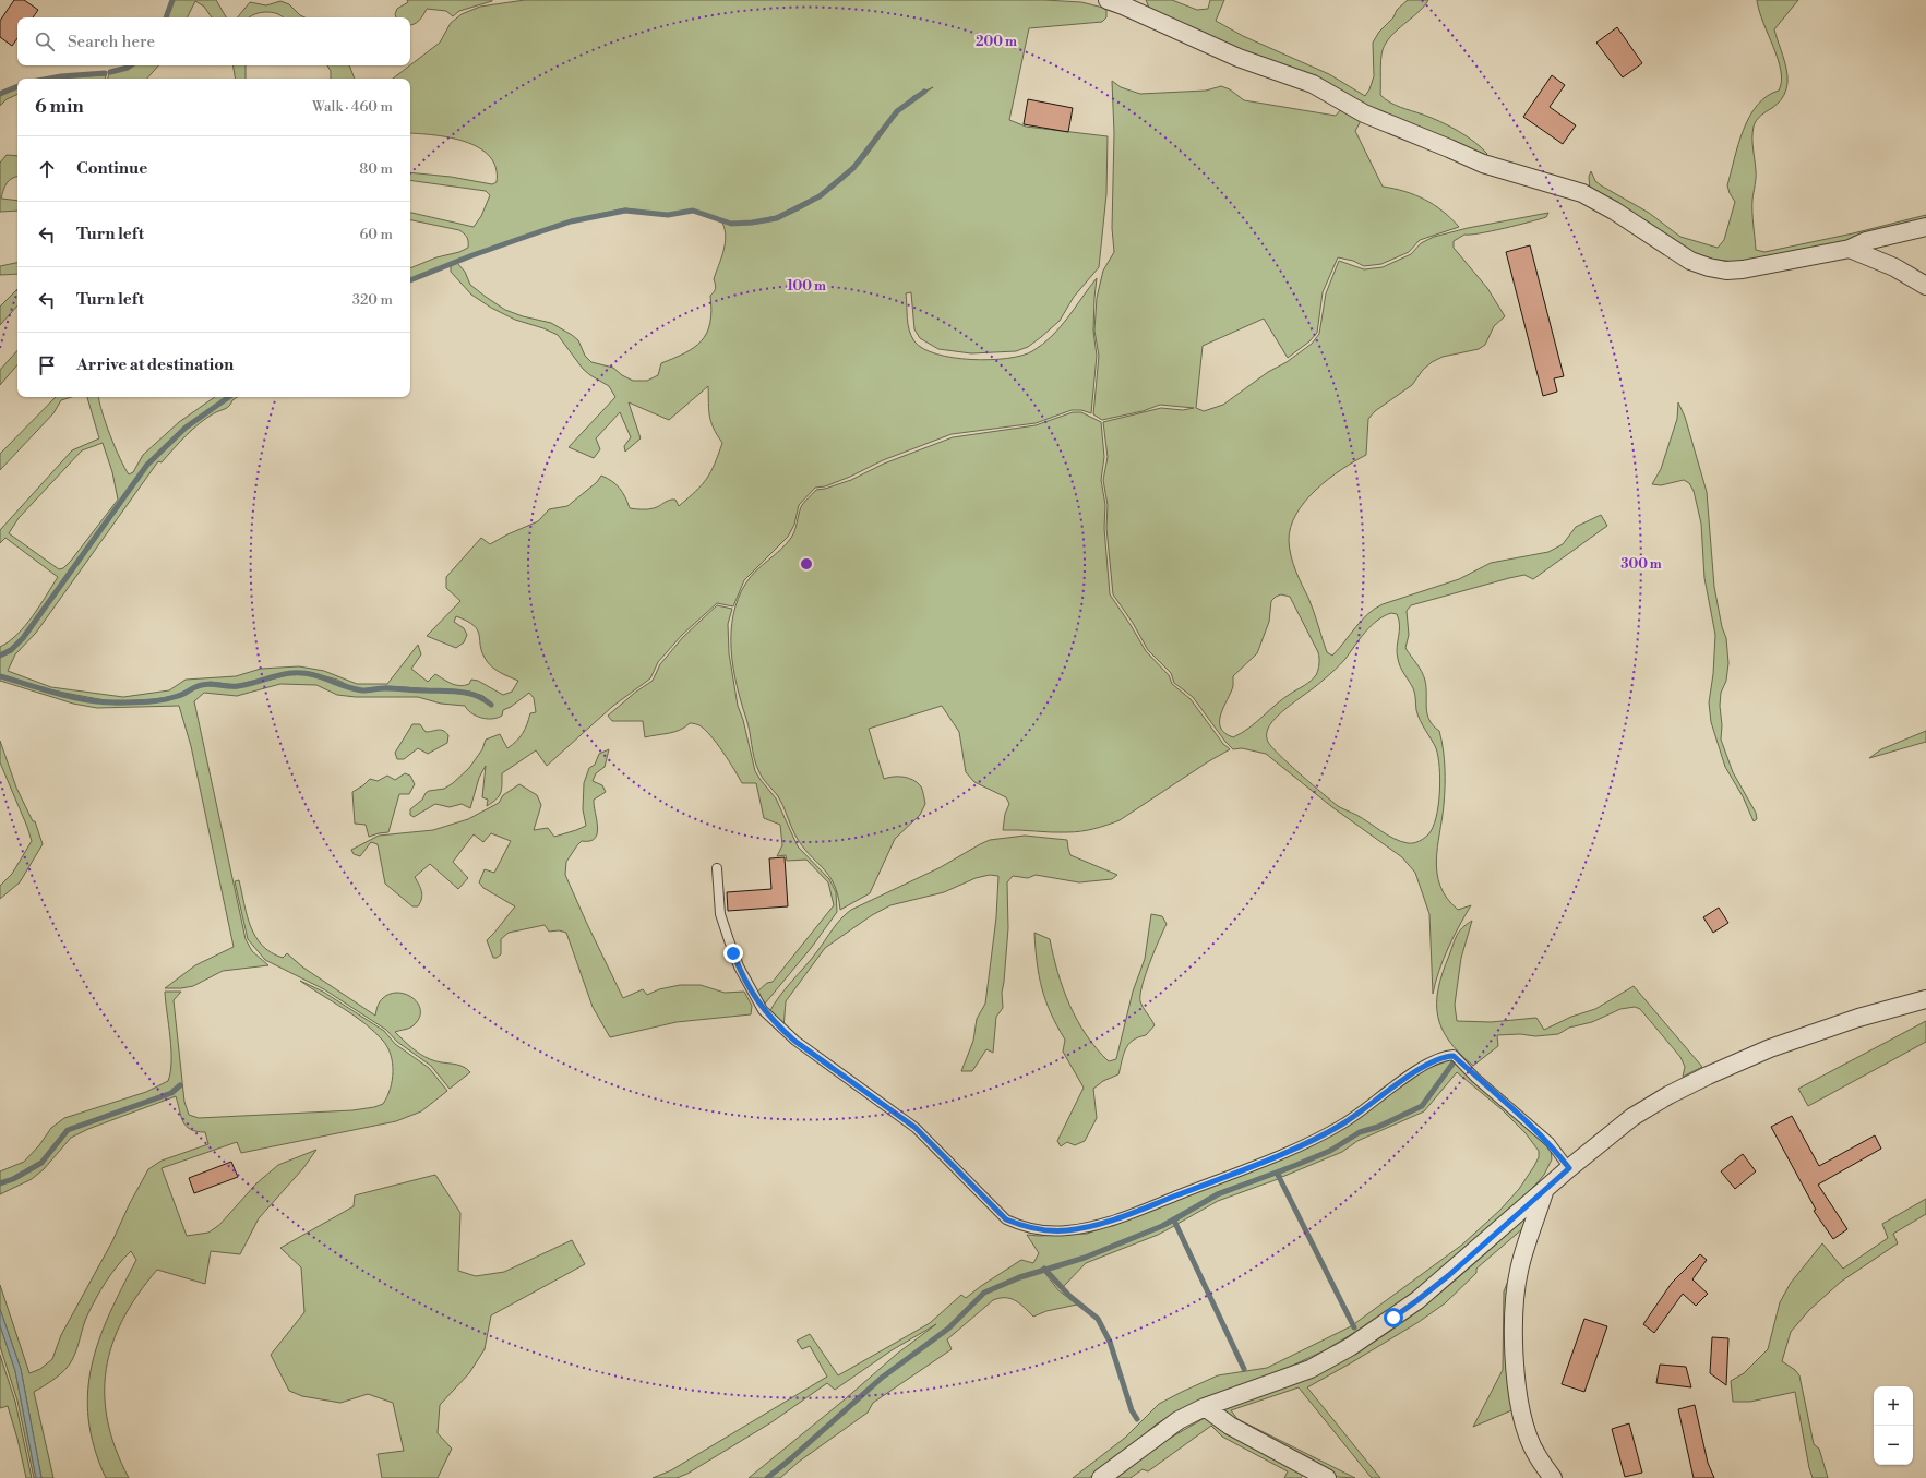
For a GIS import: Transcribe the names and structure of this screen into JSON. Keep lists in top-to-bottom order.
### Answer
{
  "page": {
    "search": "Search here",
    "heading": ["6 min", "Walk · 460 m"],
    "list": [
      ["Continue", "80 m"],
      ["Turn left", "60 m"],
      ["Turn left", "320 m"],
      "Arrive at destination"
    ],
    "map_buttons": ["+", "−"]
  },
  "rings": ["200 m", "100 m", "300 m"]
}
